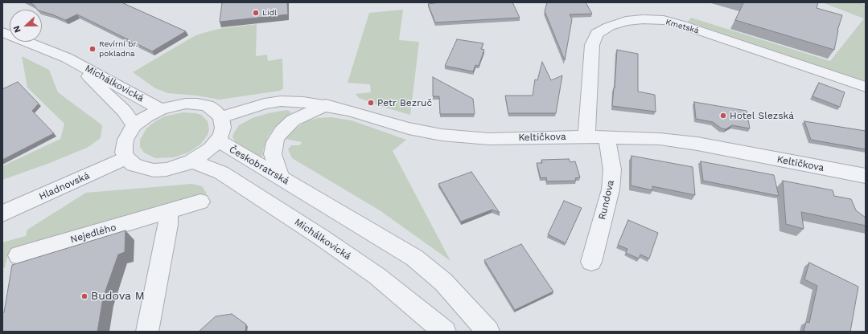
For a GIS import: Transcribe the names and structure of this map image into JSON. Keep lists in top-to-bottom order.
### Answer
{
  "streets": {
    "street": [
      "Kmetská",
      "Michálkovická",
      "Keltičkova",
      "Českobratrská",
      "Hladnovská",
      "Rundova",
      "Nejedlého"
    ]
  },
  "crossings": [
    ["Kmetská", "Keltičkova"],
    ["Michálkovická", "Keltičkova"],
    ["Michálkovická", "Českobratrská"],
    ["Michálkovická", "Hladnovská"],
    ["Keltičkova", "Českobratrská"],
    ["Keltičkova", "Hladnovská"],
    ["Keltičkova", "Rundova"],
    ["Českobratrská", "Hladnovská"]
  ],
  "places": [
    "Lidl",
    "Revírní br. pokladna",
    "Petr Bezruč",
    "Hotel Slezská",
    "Budova M"
  ],
  "north": "left"
}
